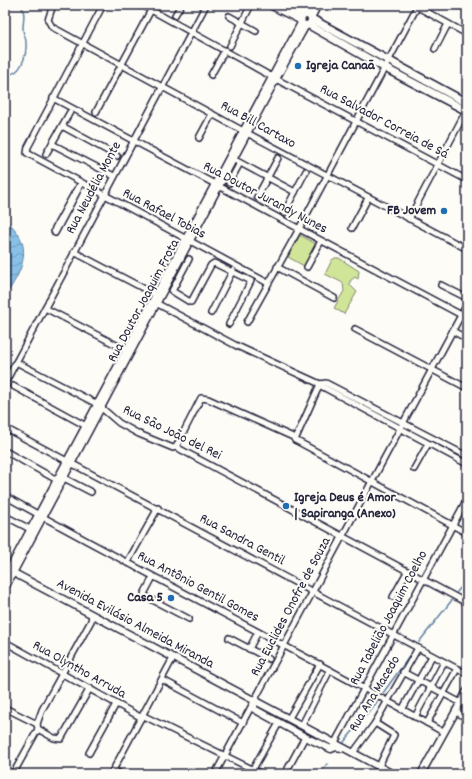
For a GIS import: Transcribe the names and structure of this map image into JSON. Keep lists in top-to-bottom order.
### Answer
{
  "streets": {
    "main road": ["Rua Doutor Joaquim Frota"],
    "street": [
      "Rua Salvador Correia de Sá",
      "Rua Bill Cartaxo",
      "Rua Neudélia Monte",
      "Rua Doutor Jurandy Nunes",
      "Rua Rafael Tobias",
      "Rua São João del Rei",
      "Rua Sandra Gentil",
      "Rua Antônio Gentil Gomes",
      "Rua Euclides Onofre de Souza",
      "Rua Tabelião Joaquim Coelho",
      "Avenida Evilásio Almeida Miranda",
      "Rua Olyntho Arruda",
      "Rua Ana Macedo"
    ]
  },
  "crossings": [
    ["Rua Salvador Correia de Sá", "Rua Neudélia Monte"],
    ["Rua Salvador Correia de Sá", "Rua Doutor Joaquim Frota"],
    ["Rua Bill Cartaxo", "Rua Neudélia Monte"],
    ["Rua Bill Cartaxo", "Rua Doutor Joaquim Frota"],
    ["Rua Neudélia Monte", "Rua Doutor Jurandy Nunes"],
    ["Rua Neudélia Monte", "Rua Rafael Tobias"],
    ["Rua Neudélia Monte", "Rua São João del Rei"],
    ["Rua Doutor Jurandy Nunes", "Rua Rafael Tobias"],
    ["Rua Doutor Jurandy Nunes", "Rua Doutor Joaquim Frota"],
    ["Rua Doutor Jurandy Nunes", "Rua Euclides Onofre de Souza"],
    ["Rua Rafael Tobias", "Rua Doutor Joaquim Frota"],
    ["Rua Doutor Joaquim Frota", "Rua São João del Rei"],
    ["Rua Doutor Joaquim Frota", "Rua Sandra Gentil"],
    ["Rua Doutor Joaquim Frota", "Rua Antônio Gentil Gomes"],
    ["Rua Doutor Joaquim Frota", "Avenida Evilásio Almeida Miranda"],
    ["Rua São João del Rei", "Rua Euclides Onofre de Souza"],
    ["Rua São João del Rei", "Rua Tabelião Joaquim Coelho"],
    ["Rua Sandra Gentil", "Rua Euclides Onofre de Souza"],
    ["Rua Sandra Gentil", "Rua Tabelião Joaquim Coelho"],
    ["Rua Sandra Gentil", "Rua Ana Macedo"],
    ["Rua Antônio Gentil Gomes", "Rua Euclides Onofre de Souza"],
    ["Rua Antônio Gentil Gomes", "Rua Tabelião Joaquim Coelho"],
    ["Rua Antônio Gentil Gomes", "Rua Ana Macedo"],
    ["Rua Euclides Onofre de Souza", "Avenida Evilásio Almeida Miranda"],
    ["Rua Euclides Onofre de Souza", "Rua Olyntho Arruda"],
    ["Rua Tabelião Joaquim Coelho", "Avenida Evilásio Almeida Miranda"],
    ["Avenida Evilásio Almeida Miranda", "Rua Ana Macedo"]
  ],
  "places": [
    "Igreja Canaã",
    "FB Jovem",
    "Igreja Deus é Amor | Sapiranga (Anexo)",
    "Casa 5"
  ]
}
